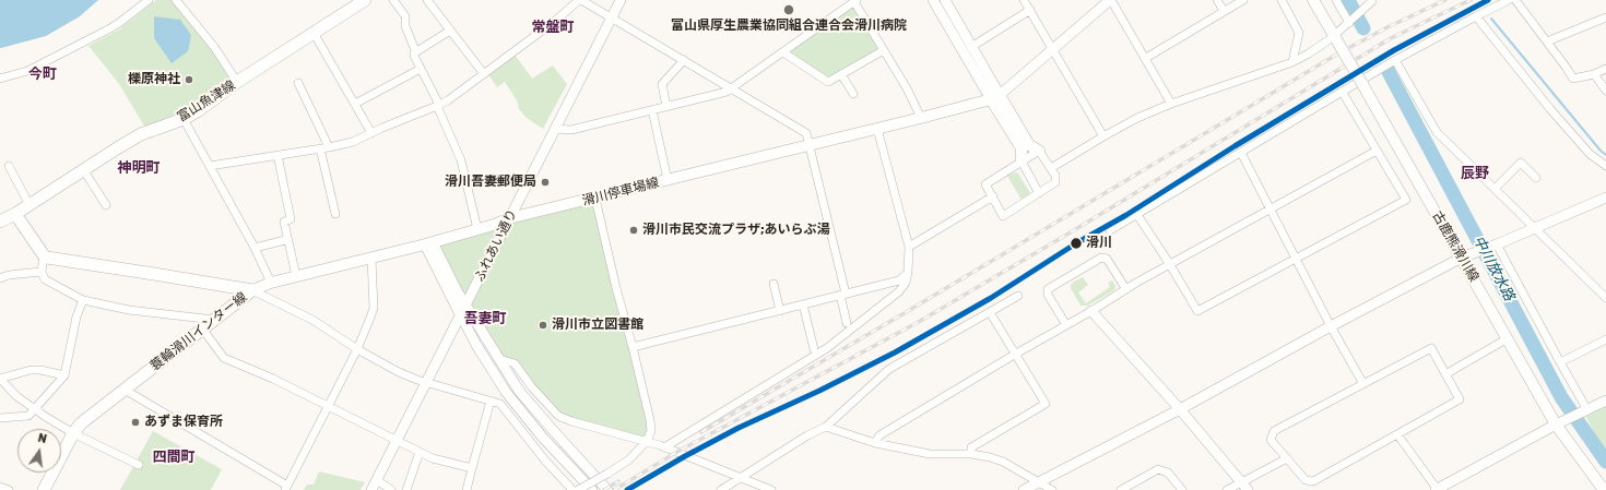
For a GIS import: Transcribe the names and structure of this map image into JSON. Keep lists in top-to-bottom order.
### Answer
{
  "streets": {
    "main road": [
      "富山魚津線",
      "滑川停車場線",
      "古鹿熊滑川線",
      "蓑輪滑川インター線"
    ],
    "street": ["ふれあい通り"]
  },
  "crossings": [
    ["滑川停車場線", "ふれあい通り"],
    ["滑川停車場線", "蓑輪滑川インター線"]
  ],
  "districts": [
    "常盤町",
    "今町",
    "神明町",
    "辰野",
    "吾妻町",
    "四間町"
  ],
  "water": ["中川放水路"],
  "places": [
    "富山県厚生農業協同組合連合会滑川病院",
    "櫟原神社",
    "滑川吾妻郵便局",
    "滑川市民交流プラザ;あいらぶ湯",
    "滑川",
    "滑川市立図書館",
    "あずま保育所"
  ],
  "north": "top"
}
